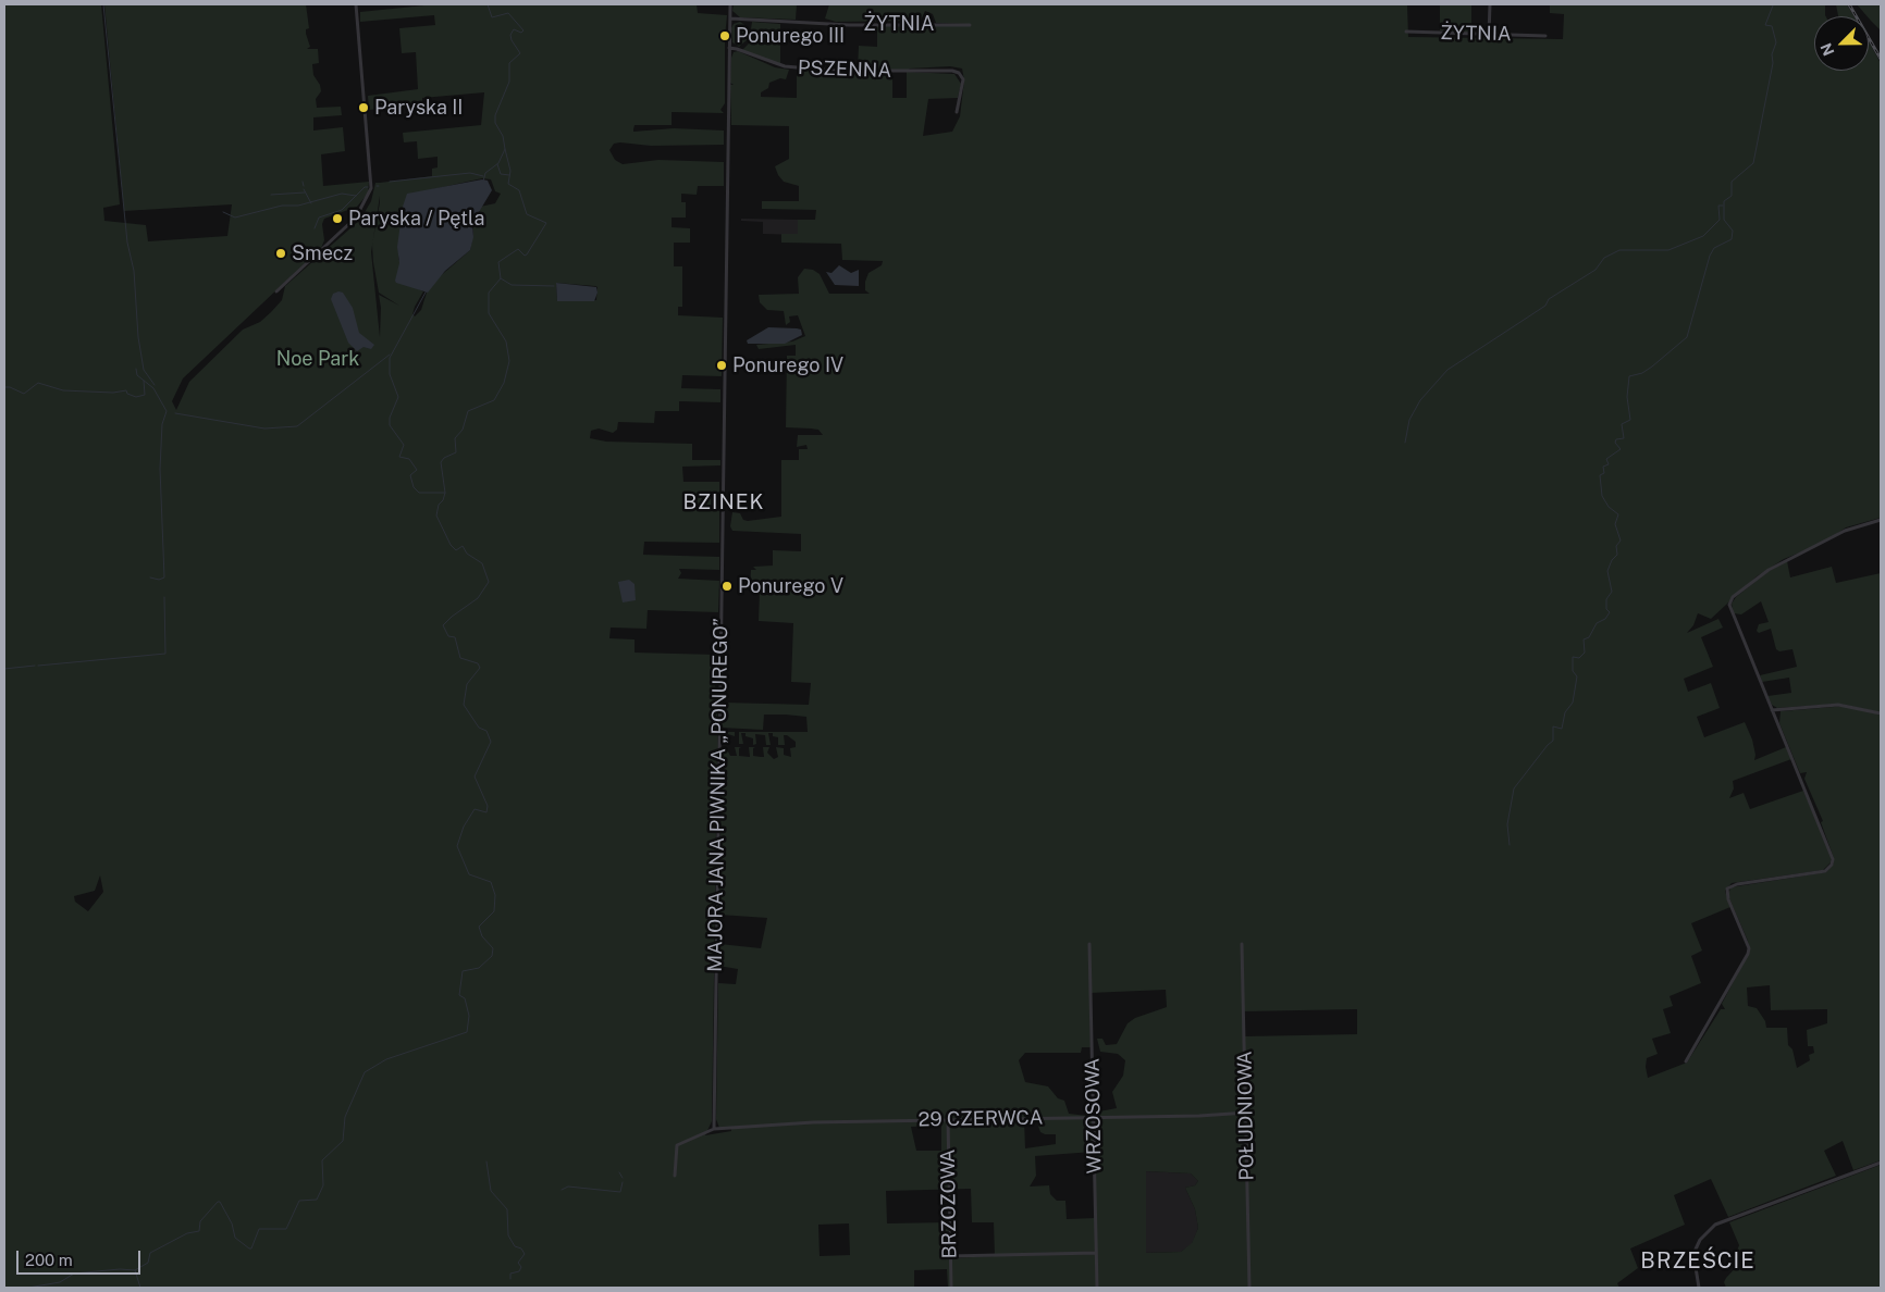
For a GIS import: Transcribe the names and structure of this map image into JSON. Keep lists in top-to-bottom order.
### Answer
{
  "streets": {
    "street": [
      "ŻYTNIA",
      "PSZENNA",
      "MAJORA JANA PIWNIKA „PONUREGO”",
      "WRZOSOWA",
      "POŁUDNIOWA",
      "29 CZERWCA",
      "BRZOZOWA"
    ]
  },
  "crossings": [
    ["ŻYTNIA", "MAJORA JANA PIWNIKA „PONUREGO”"],
    ["PSZENNA", "MAJORA JANA PIWNIKA „PONUREGO”"],
    ["MAJORA JANA PIWNIKA „PONUREGO”", "29 CZERWCA"],
    ["WRZOSOWA", "29 CZERWCA"],
    ["POŁUDNIOWA", "29 CZERWCA"],
    ["29 CZERWCA", "BRZOZOWA"]
  ],
  "districts": ["BZINEK", "BRZEŚCIE"],
  "parks": ["Noe Park"],
  "places": [
    "Ponurego III",
    "Paryska II",
    "Paryska / Pętla",
    "Smecz",
    "Ponurego IV",
    "Ponurego V"
  ],
  "scale_bar": "200 m",
  "north": "bottom left"
}
